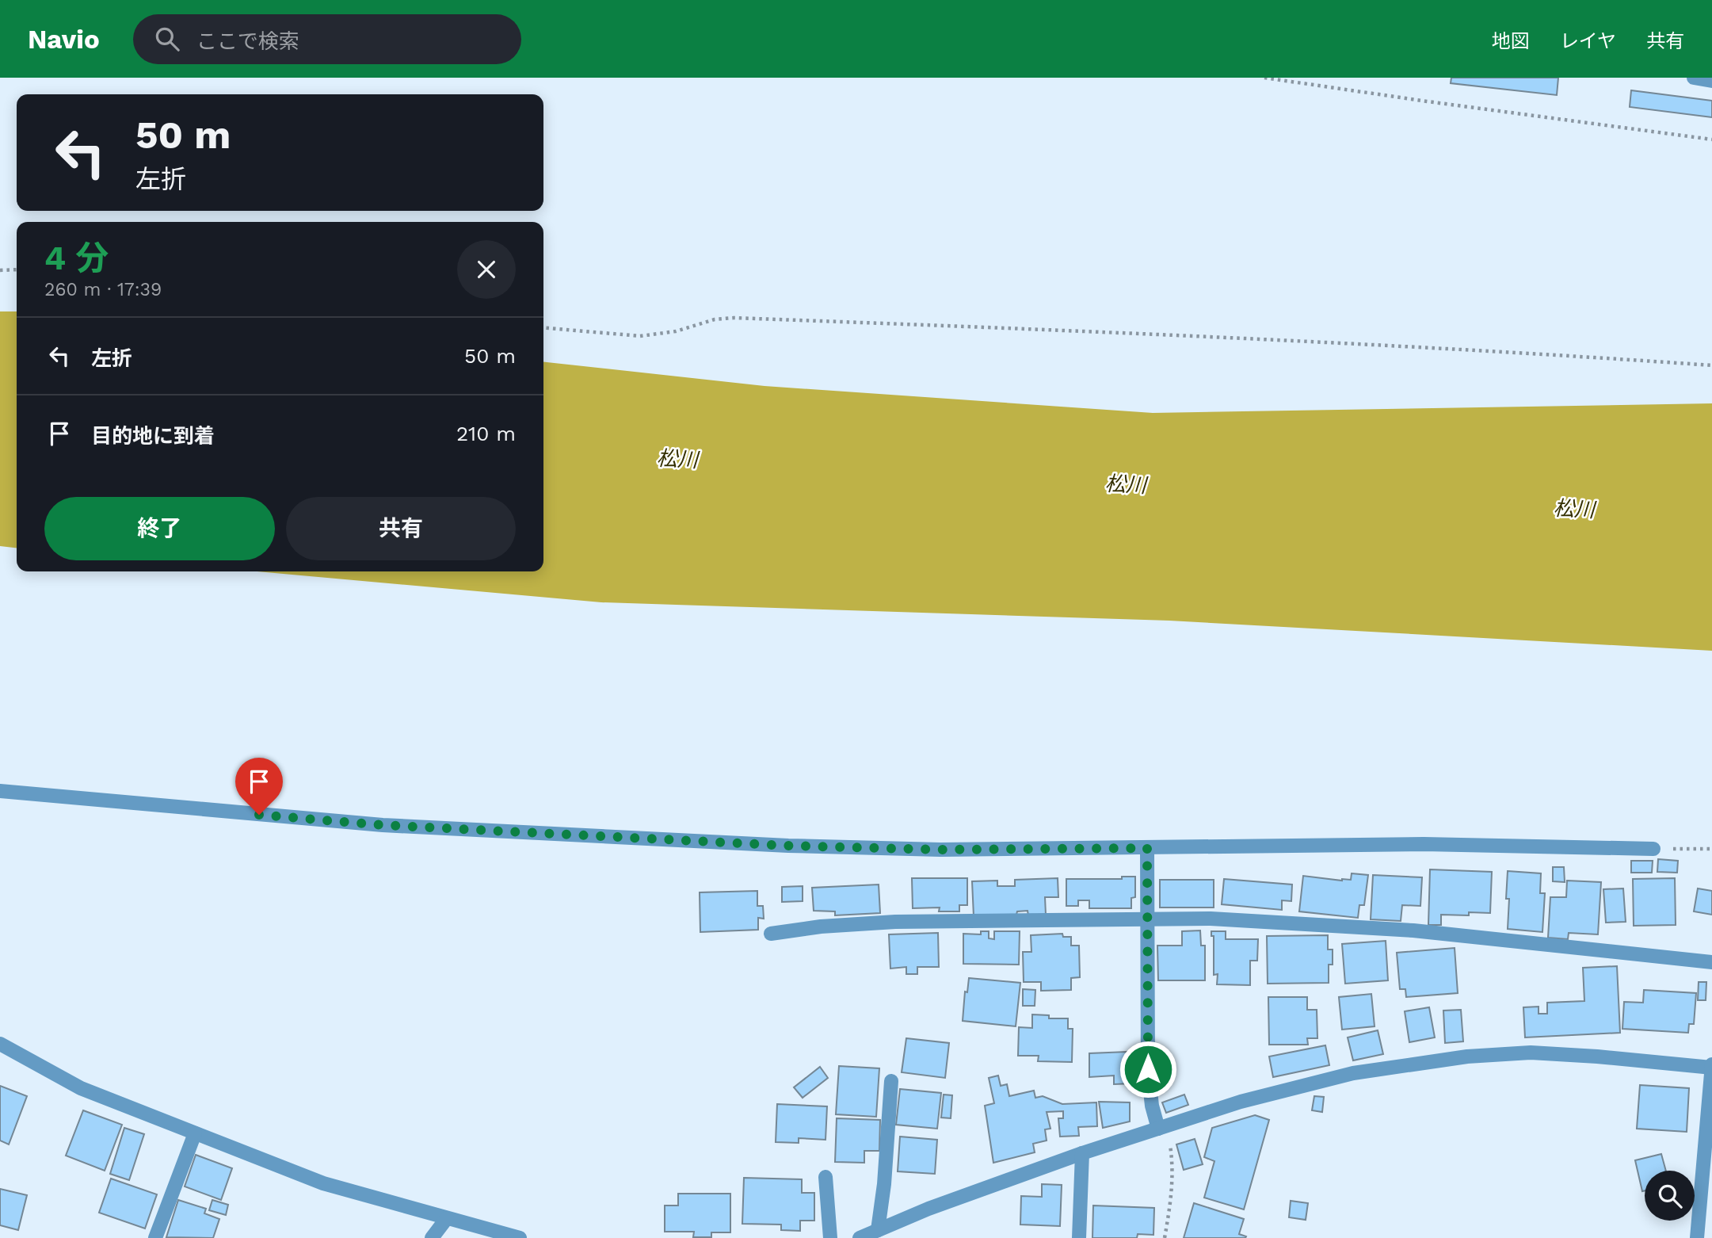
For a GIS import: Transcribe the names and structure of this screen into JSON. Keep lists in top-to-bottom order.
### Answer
{
  "water": ["松川"],
  "page": {
    "header": "Navio",
    "search": "ここで検索",
    "nav": ["地図", "レイヤ", "共有"],
    "turn": ["50 m", "左折"],
    "heading": ["4 分", "260 m · 17:39"],
    "list": [
      {
        "name": "左折",
        "value": "50 m"
      },
      {
        "name": "目的地に到着",
        "value": "210 m"
      }
    ],
    "buttons": ["終了", "共有"]
  }
}
